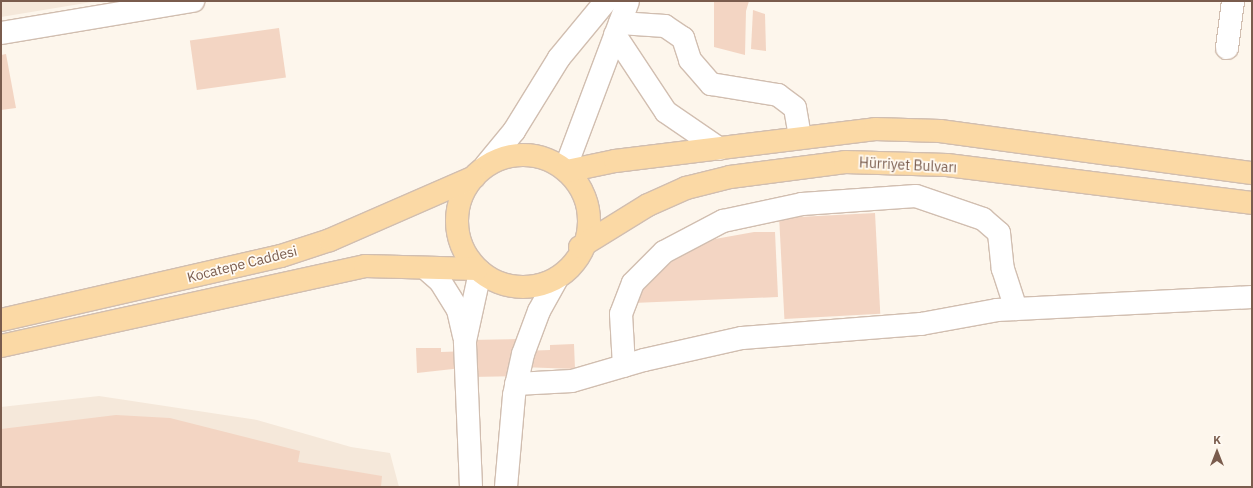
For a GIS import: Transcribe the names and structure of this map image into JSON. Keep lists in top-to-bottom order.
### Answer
{
  "streets": {
    "main road": ["Hürriyet Bulvarı", "Kocatepe Caddesi"]
  },
  "crossings": [
    ["Hürriyet Bulvarı", "Kocatepe Caddesi"]
  ],
  "north": "top"
}
